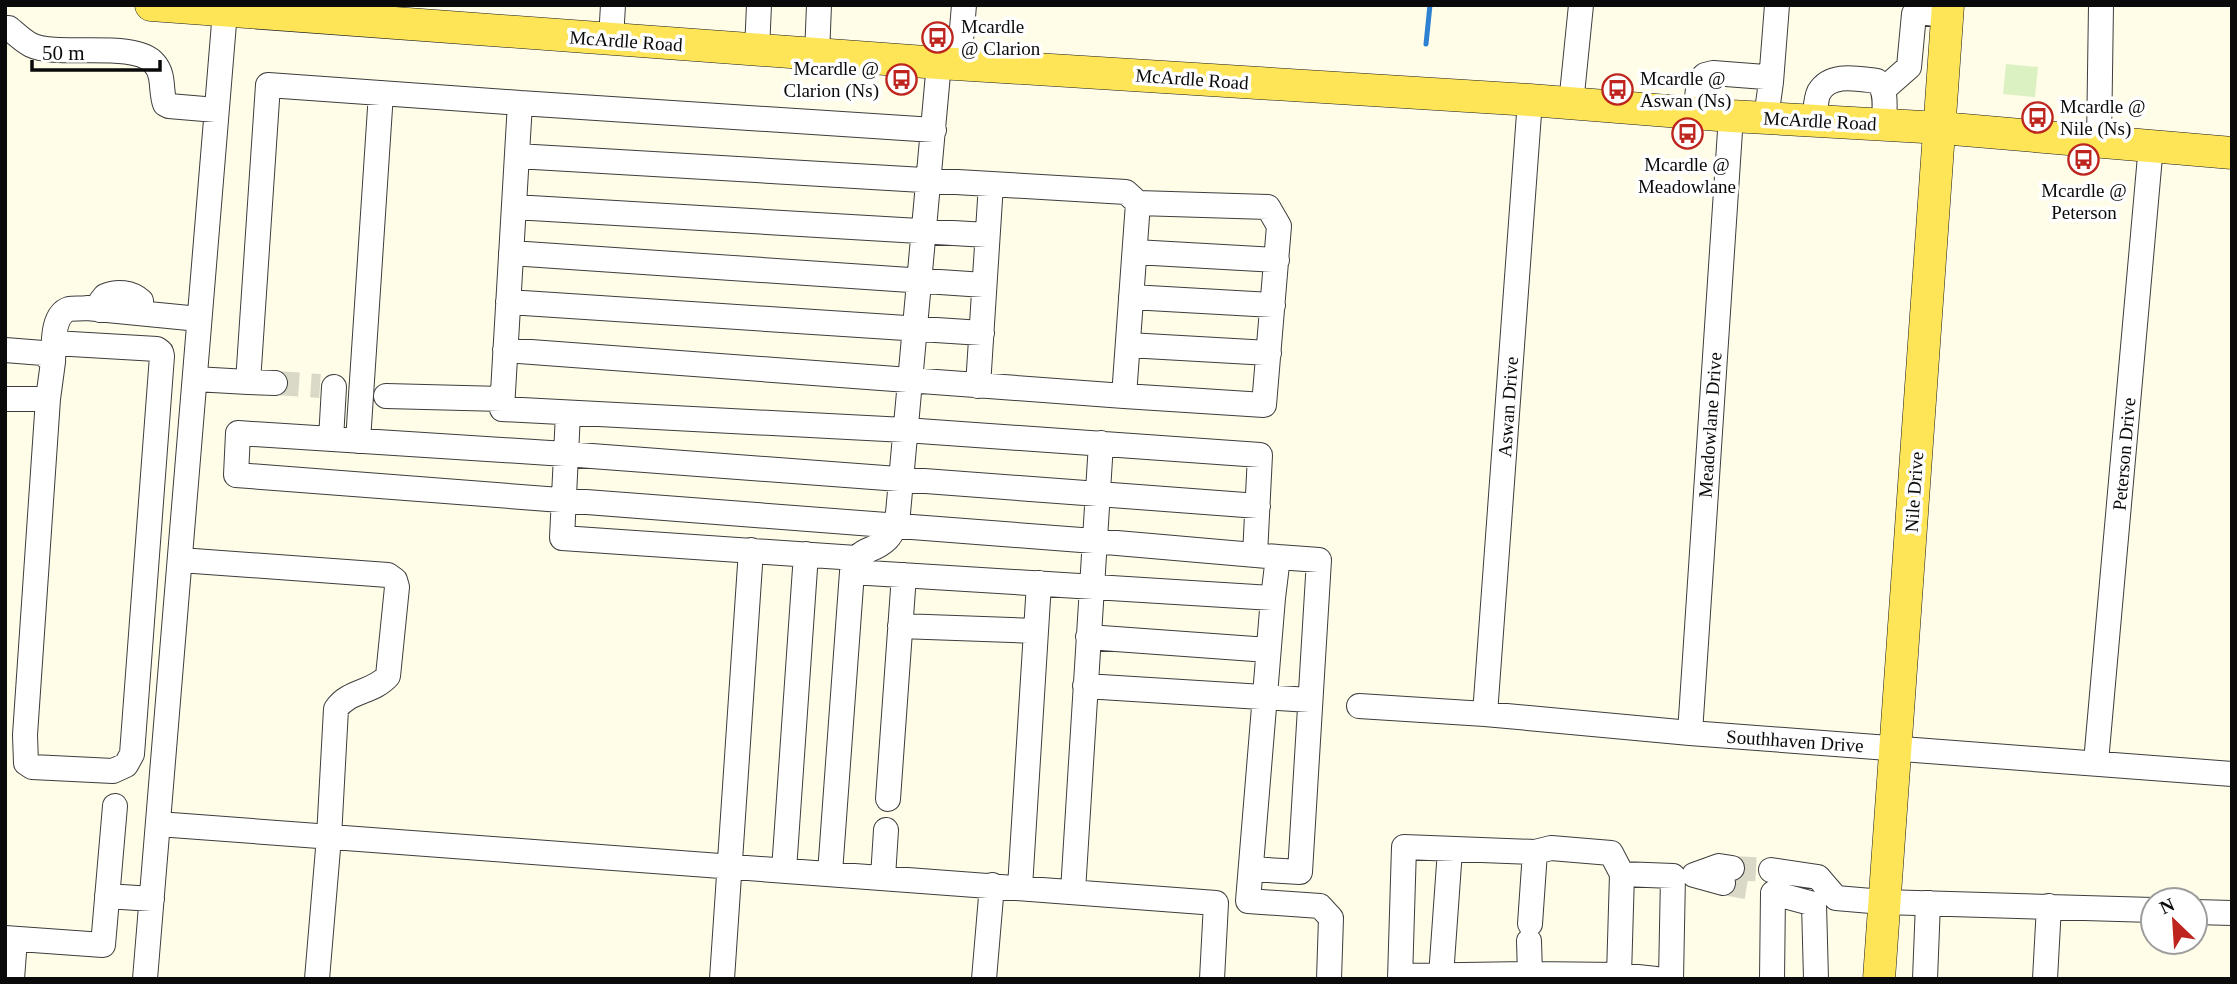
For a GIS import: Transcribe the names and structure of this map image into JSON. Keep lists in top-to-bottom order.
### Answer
{
  "streets": {
    "main road": ["McArdle Road", "Nile Drive"],
    "street": [
      "Aswan Drive",
      "Meadowlane Drive",
      "Peterson Drive",
      "Southhaven Drive"
    ]
  },
  "crossings": [
    ["McArdle Road", "Aswan Drive"],
    ["McArdle Road", "Meadowlane Drive"],
    ["McArdle Road", "Peterson Drive"],
    ["McArdle Road", "Nile Drive"],
    ["Aswan Drive", "Southhaven Drive"],
    ["Meadowlane Drive", "Southhaven Drive"],
    ["Peterson Drive", "Southhaven Drive"],
    ["Nile Drive", "Southhaven Drive"]
  ],
  "places": {
    "bus stop": [
      "Mcardle @ Clarion",
      "Mcardle @ Clarion (Ns)",
      "Mcardle @ Aswan (Ns)",
      "Mcardle @ Nile (Ns)",
      "Mcardle @ Meadowlane",
      "Mcardle @ Peterson"
    ]
  },
  "scale_bar": "50 m",
  "north": "top left"
}
